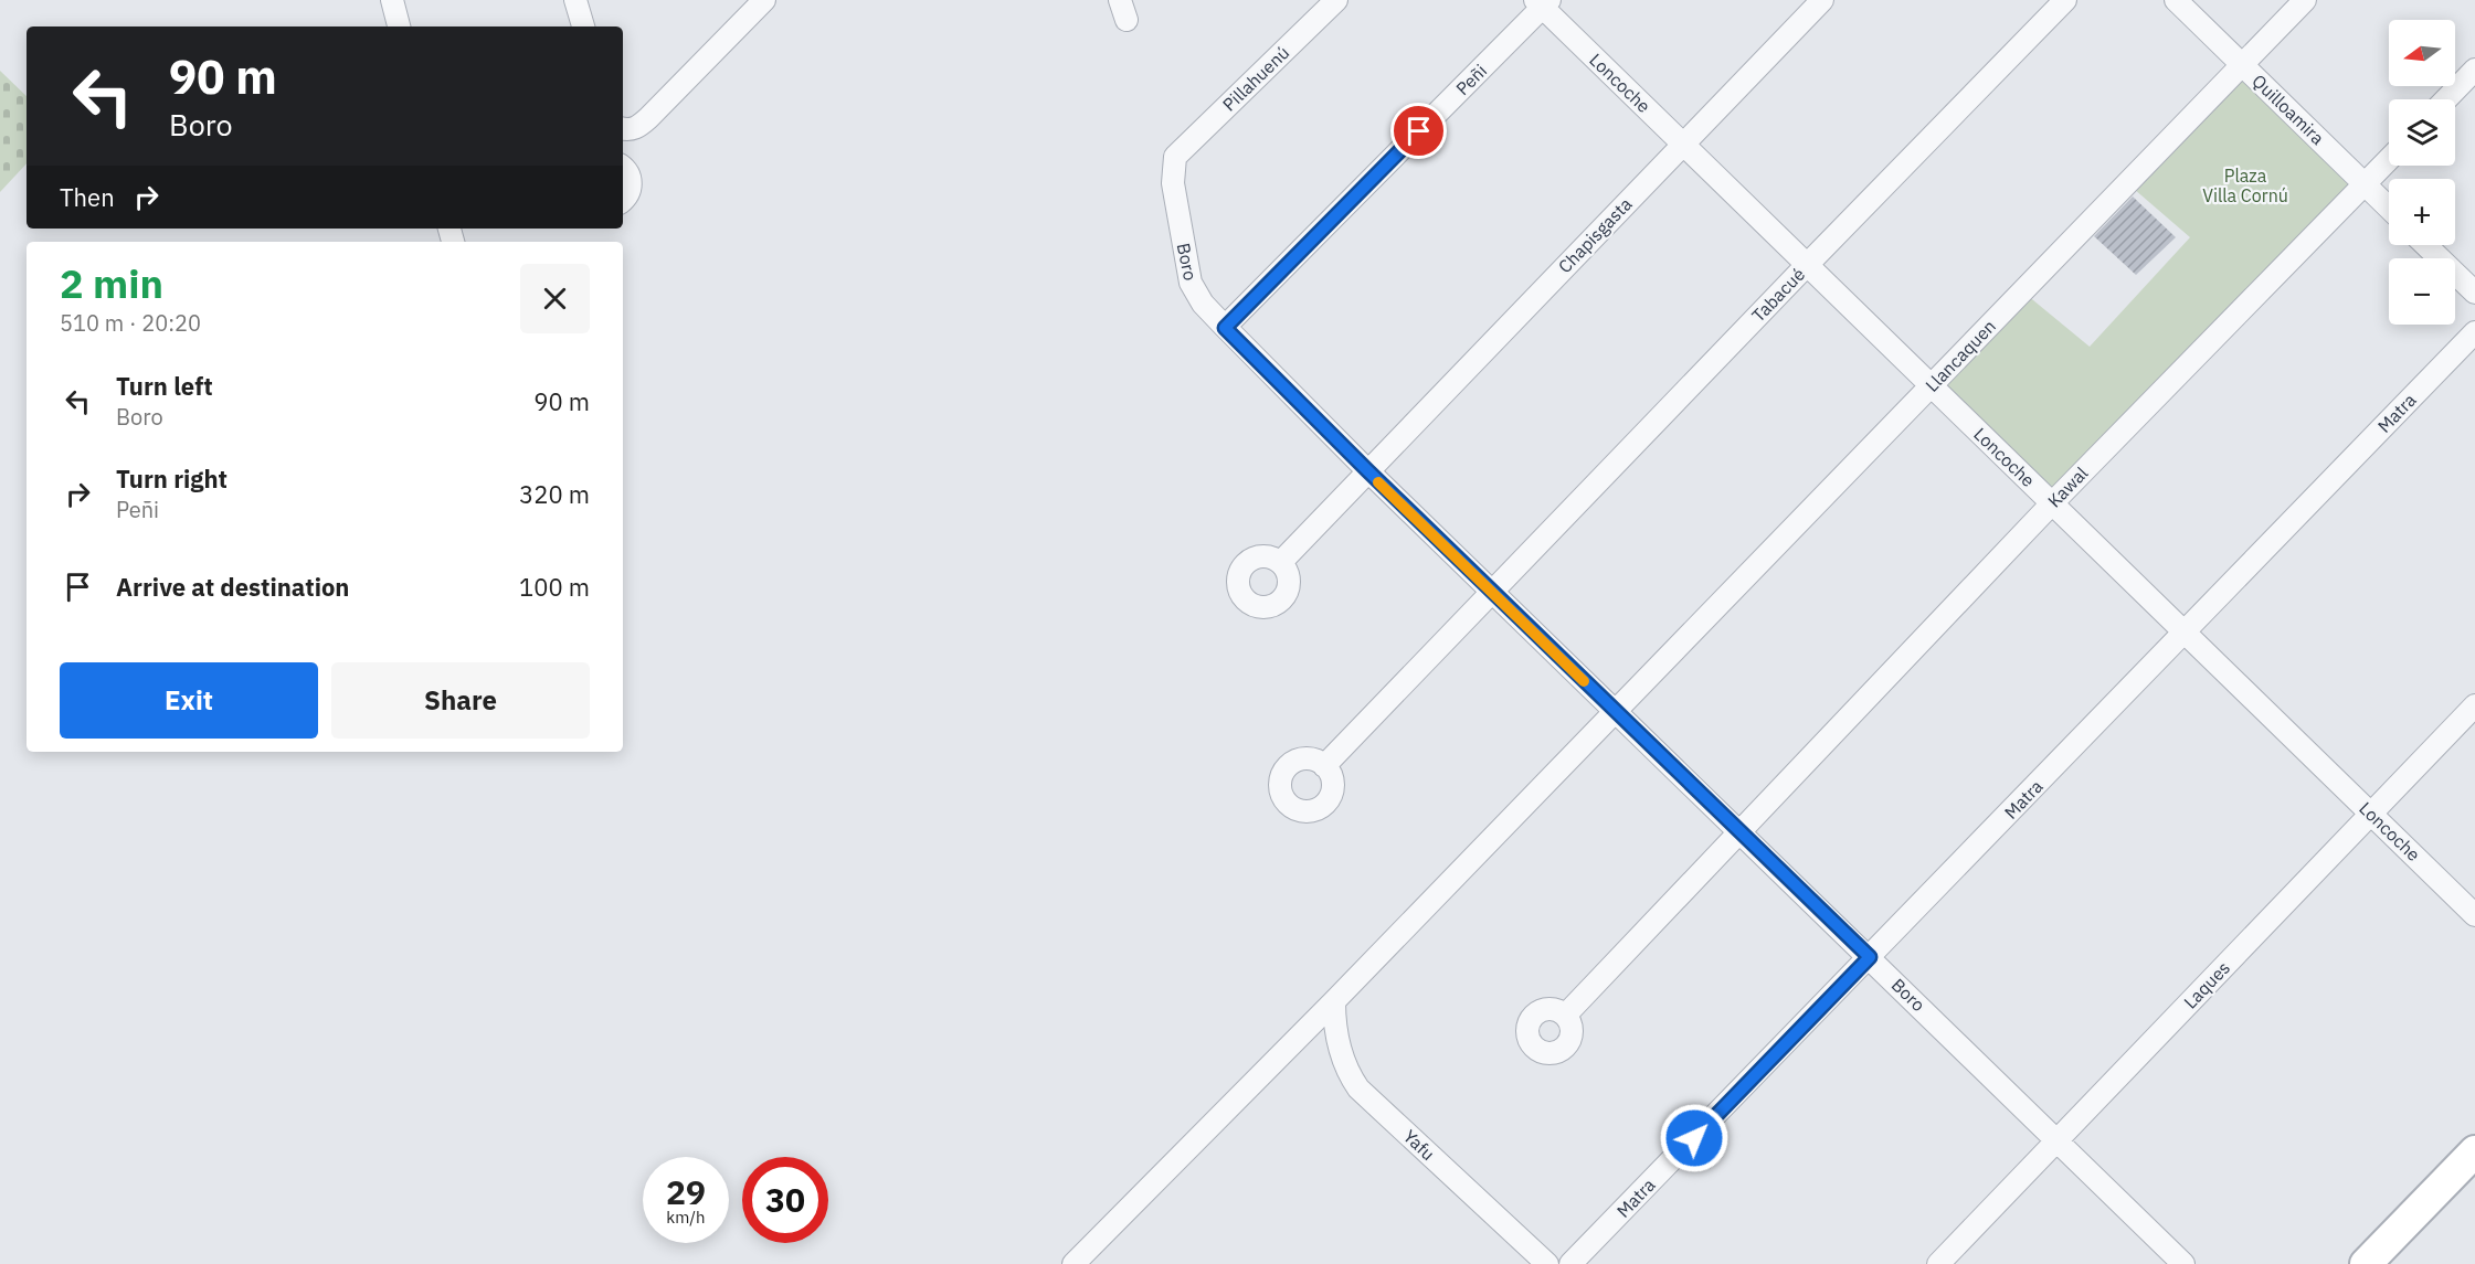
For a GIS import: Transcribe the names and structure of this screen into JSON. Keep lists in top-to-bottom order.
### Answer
{
  "streets": {
    "street": [
      "Pillahuenú",
      "Peñi",
      "Loncoche",
      "Quilloamira",
      "Chapisgasta",
      "Boro",
      "Tabacué",
      "Llancaquen",
      "Matra",
      "Kawal",
      "Laques",
      "Yafu"
    ]
  },
  "crossings": [
    ["Pillahuenú", "Boro"],
    ["Peñi", "Loncoche"],
    ["Peñi", "Boro"],
    ["Loncoche", "Chapisgasta"],
    ["Loncoche", "Tabacué"],
    ["Loncoche", "Llancaquen"],
    ["Loncoche", "Matra"],
    ["Loncoche", "Kawal"],
    ["Loncoche", "Laques"],
    ["Quilloamira", "Llancaquen"],
    ["Quilloamira", "Kawal"],
    ["Chapisgasta", "Boro"],
    ["Boro", "Tabacué"],
    ["Boro", "Llancaquen"],
    ["Boro", "Matra"],
    ["Boro", "Kawal"],
    ["Boro", "Laques"],
    ["Llancaquen", "Yafu"]
  ],
  "parks": ["Plaza Villa Cornú"],
  "north": "left",
  "page": {
    "map_buttons": ["+", "−"],
    "turn": ["90 m", "Boro"],
    "then": "Then",
    "heading": ["2 min", "510 m · 20:20"],
    "list": [
      {
        "name": "Turn left",
        "note": "Boro",
        "value": "90 m"
      },
      {
        "name": "Turn right",
        "note": "Peñi",
        "value": "320 m"
      },
      {
        "name": "Arrive at destination",
        "value": "100 m"
      }
    ],
    "buttons": ["Exit", "Share"],
    "speed": "29 km/h",
    "limit": "30"
  }
}
